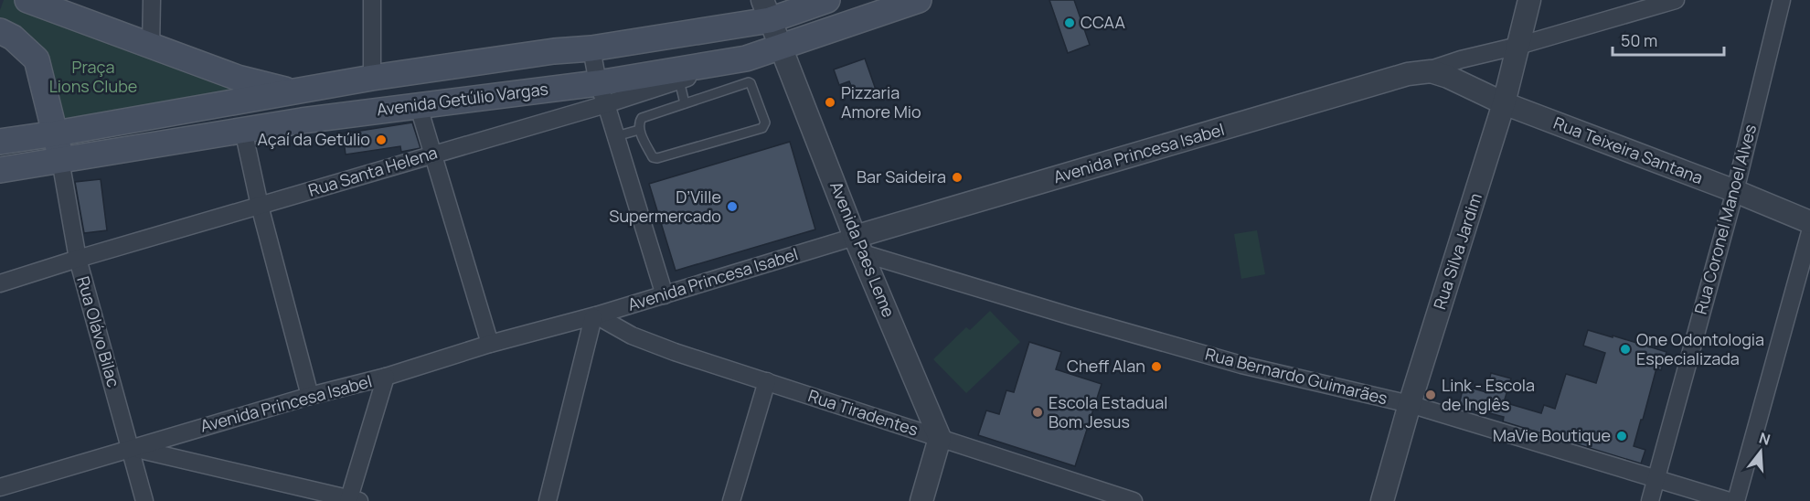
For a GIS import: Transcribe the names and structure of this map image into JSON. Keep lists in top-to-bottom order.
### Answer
{
  "streets": {
    "main road": ["Avenida Getúlio Vargas"],
    "street": [
      "Rua Teixeira Santana",
      "Avenida Princesa Isabel",
      "Rua Santa Helena",
      "Rua Coronel Manoel Alves",
      "Avenida Paes Leme",
      "Rua Silva Jardim",
      "Rua Olávo Bilac",
      "Rua Bernardo Guimarães",
      "Rua Tiradentes"
    ]
  },
  "crossings": [
    ["Avenida Getúlio Vargas", "Rua Santa Helena"],
    ["Avenida Getúlio Vargas", "Avenida Paes Leme"],
    ["Avenida Getúlio Vargas", "Rua Olávo Bilac"],
    ["Rua Teixeira Santana", "Avenida Princesa Isabel"],
    ["Rua Teixeira Santana", "Rua Coronel Manoel Alves"],
    ["Rua Teixeira Santana", "Rua Silva Jardim"],
    ["Avenida Princesa Isabel", "Avenida Paes Leme"],
    ["Avenida Princesa Isabel", "Rua Silva Jardim"],
    ["Avenida Princesa Isabel", "Rua Olávo Bilac"],
    ["Avenida Princesa Isabel", "Rua Bernardo Guimarães"],
    ["Avenida Princesa Isabel", "Rua Tiradentes"],
    ["Rua Santa Helena", "Rua Olávo Bilac"],
    ["Rua Coronel Manoel Alves", "Rua Bernardo Guimarães"],
    ["Avenida Paes Leme", "Rua Bernardo Guimarães"],
    ["Avenida Paes Leme", "Rua Tiradentes"],
    ["Rua Silva Jardim", "Rua Bernardo Guimarães"]
  ],
  "parks": ["Praça Lions Clube"],
  "places": [
    "CCAA",
    "Pizzaria Amore Mio",
    "Açaí da Getúlio",
    "Bar Saideira",
    "D’Ville Supermercado",
    "One Odontologia Especializada",
    "Cheff Alan",
    "Link - Escola de Inglês",
    "Escola Estadual Bom Jesus",
    "MaVie Boutique"
  ],
  "scale_bar": "50 m",
  "north": "top"
}
